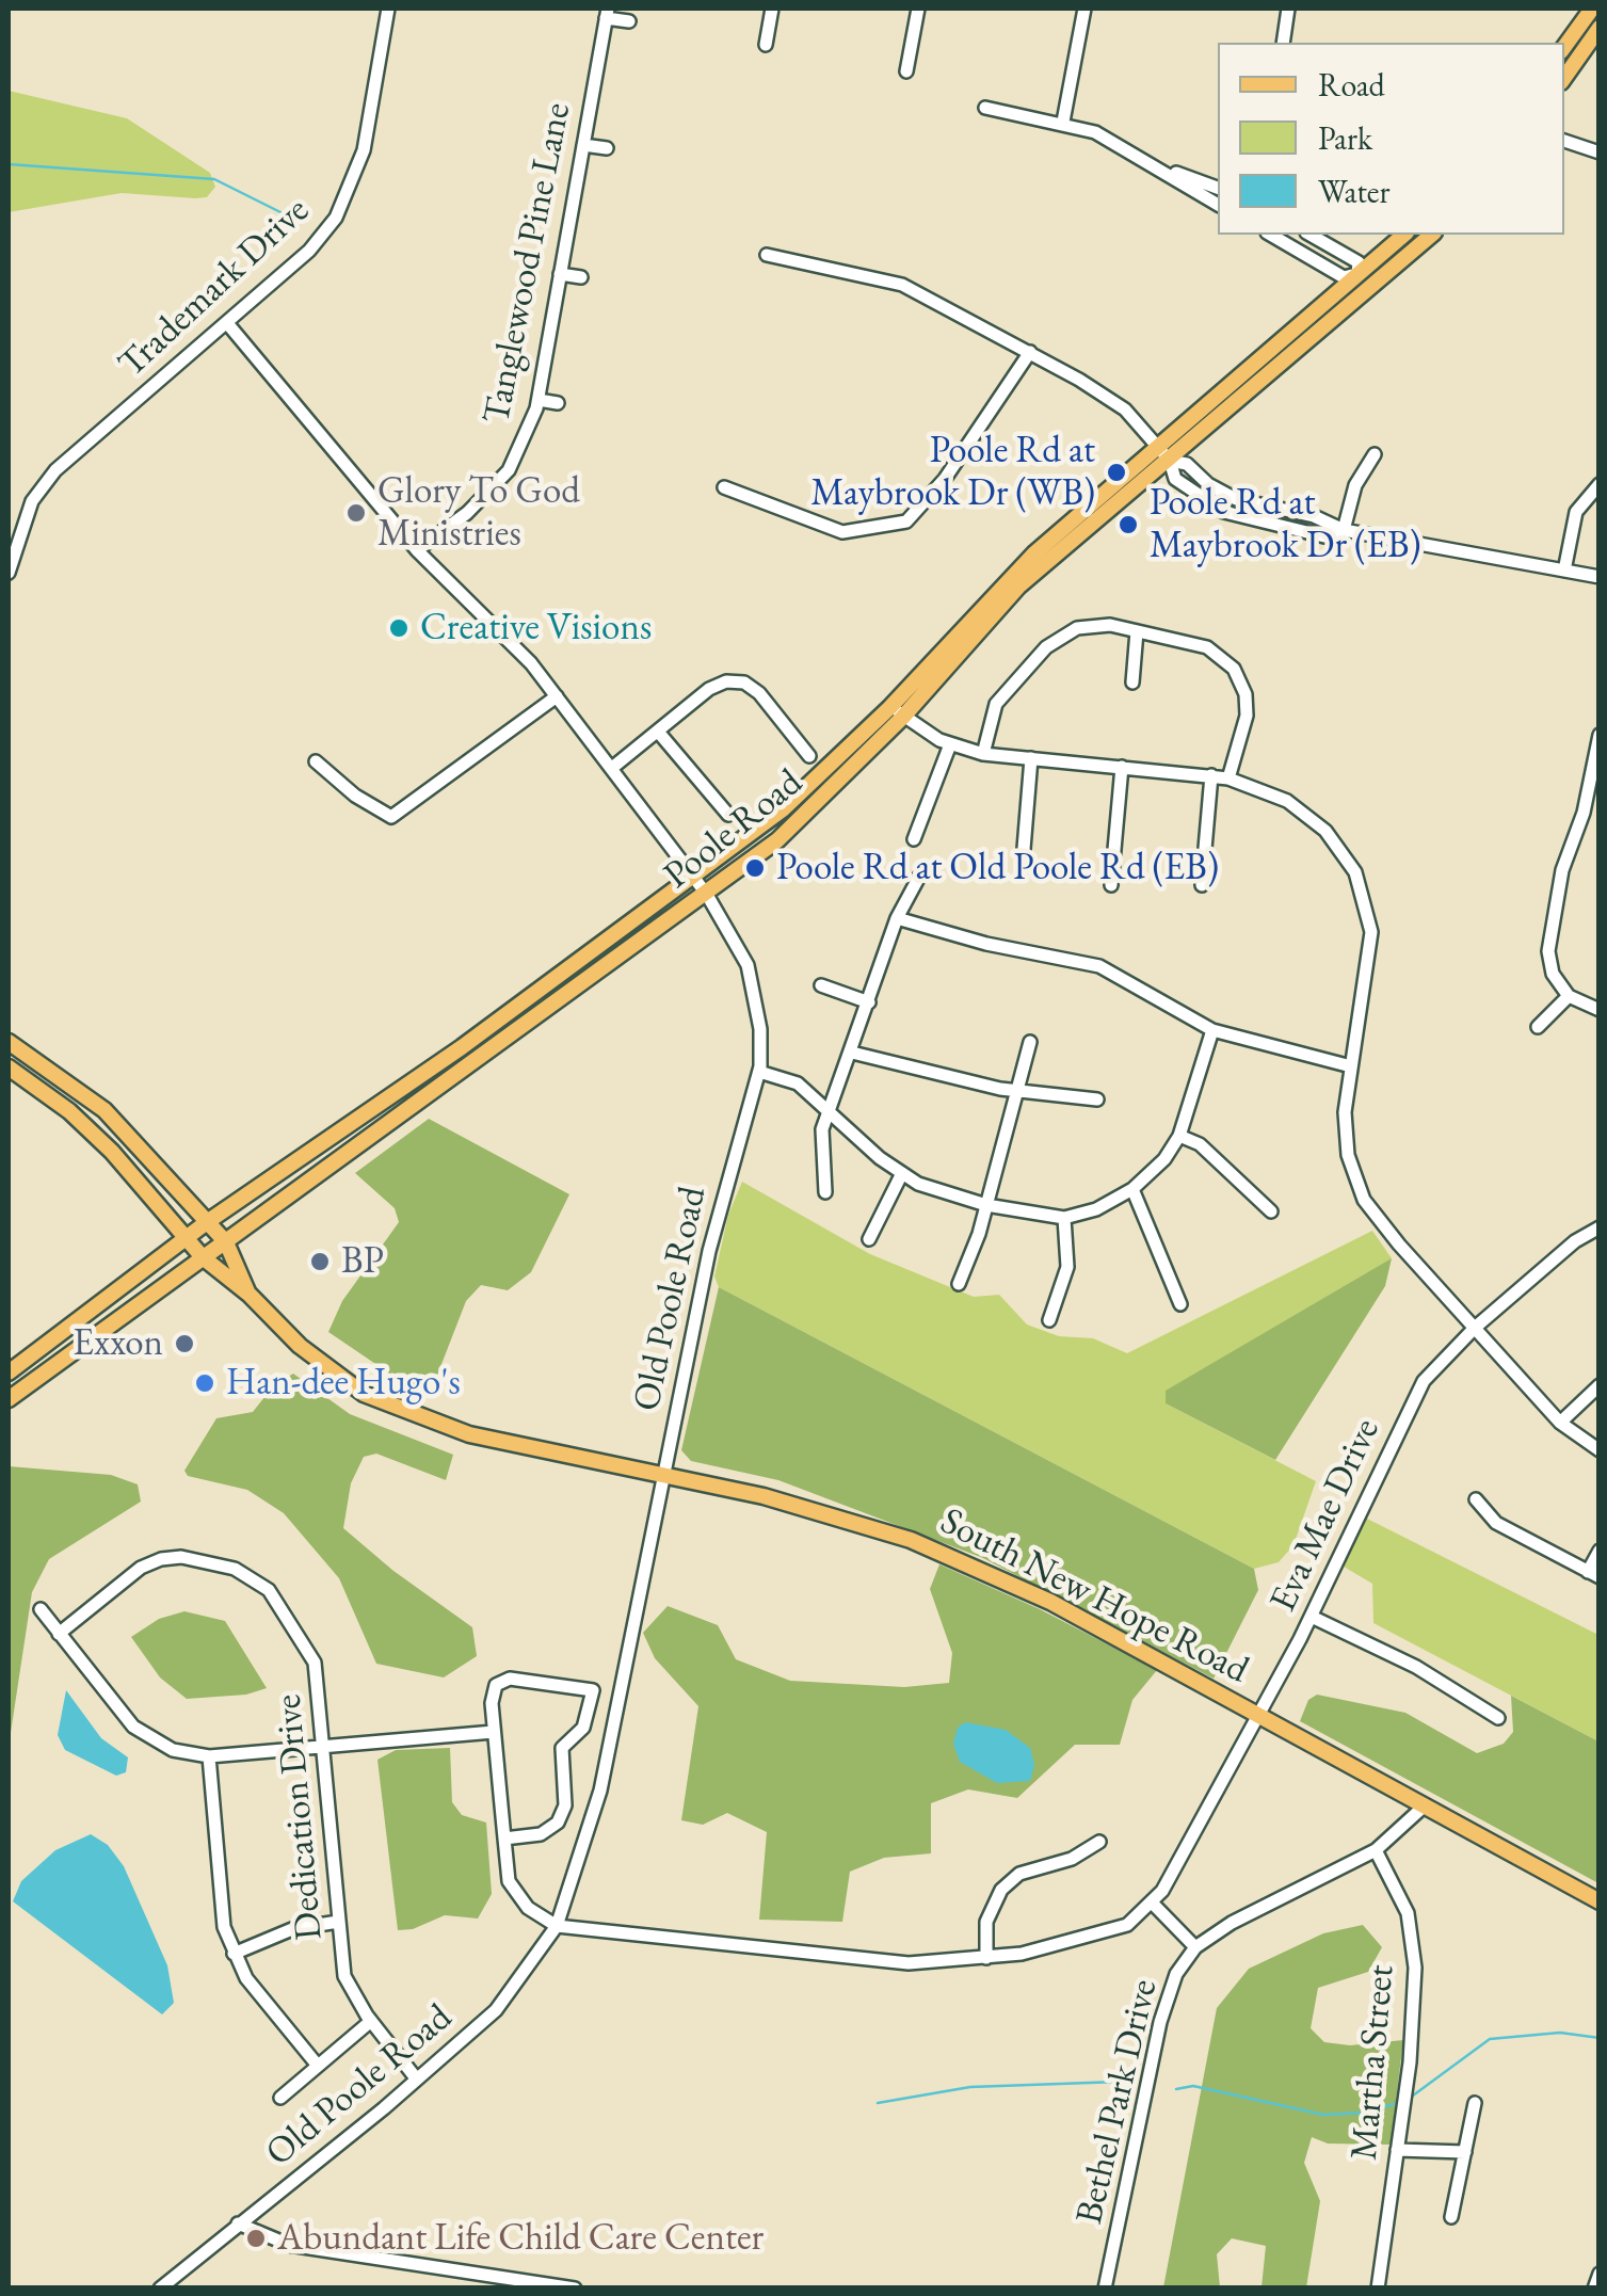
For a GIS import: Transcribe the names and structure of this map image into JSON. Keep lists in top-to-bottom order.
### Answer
{
  "streets": {
    "main road": ["Poole Road", "South New Hope Road"],
    "street": [
      "Tanglewood Pine Lane",
      "Trademark Drive",
      "Old Poole Road",
      "Eva Mae Drive",
      "Dedication Drive",
      "Martha Street",
      "Bethel Park Drive"
    ]
  },
  "crossings": [
    ["Tanglewood Pine Lane", "Old Poole Road"],
    ["Trademark Drive", "Old Poole Road"],
    ["Poole Road", "Old Poole Road"],
    ["Poole Road", "South New Hope Road"],
    ["Old Poole Road", "South New Hope Road"],
    ["Old Poole Road", "Dedication Drive"],
    ["Eva Mae Drive", "South New Hope Road"],
    ["South New Hope Road", "Bethel Park Drive"],
    ["Martha Street", "Bethel Park Drive"]
  ],
  "places": [
    "Poole Rd at Maybrook Dr (WB)",
    "Glory To God Ministries",
    "Poole Rd at Maybrook Dr (EB)",
    "Creative Visions",
    "Poole Rd at Old Poole Rd (EB)",
    "BP",
    "Exxon",
    "Han-dee Hugo's",
    "Abundant Life Child Care Center"
  ],
  "legend": ["Road", "Park", "Water"]
}
